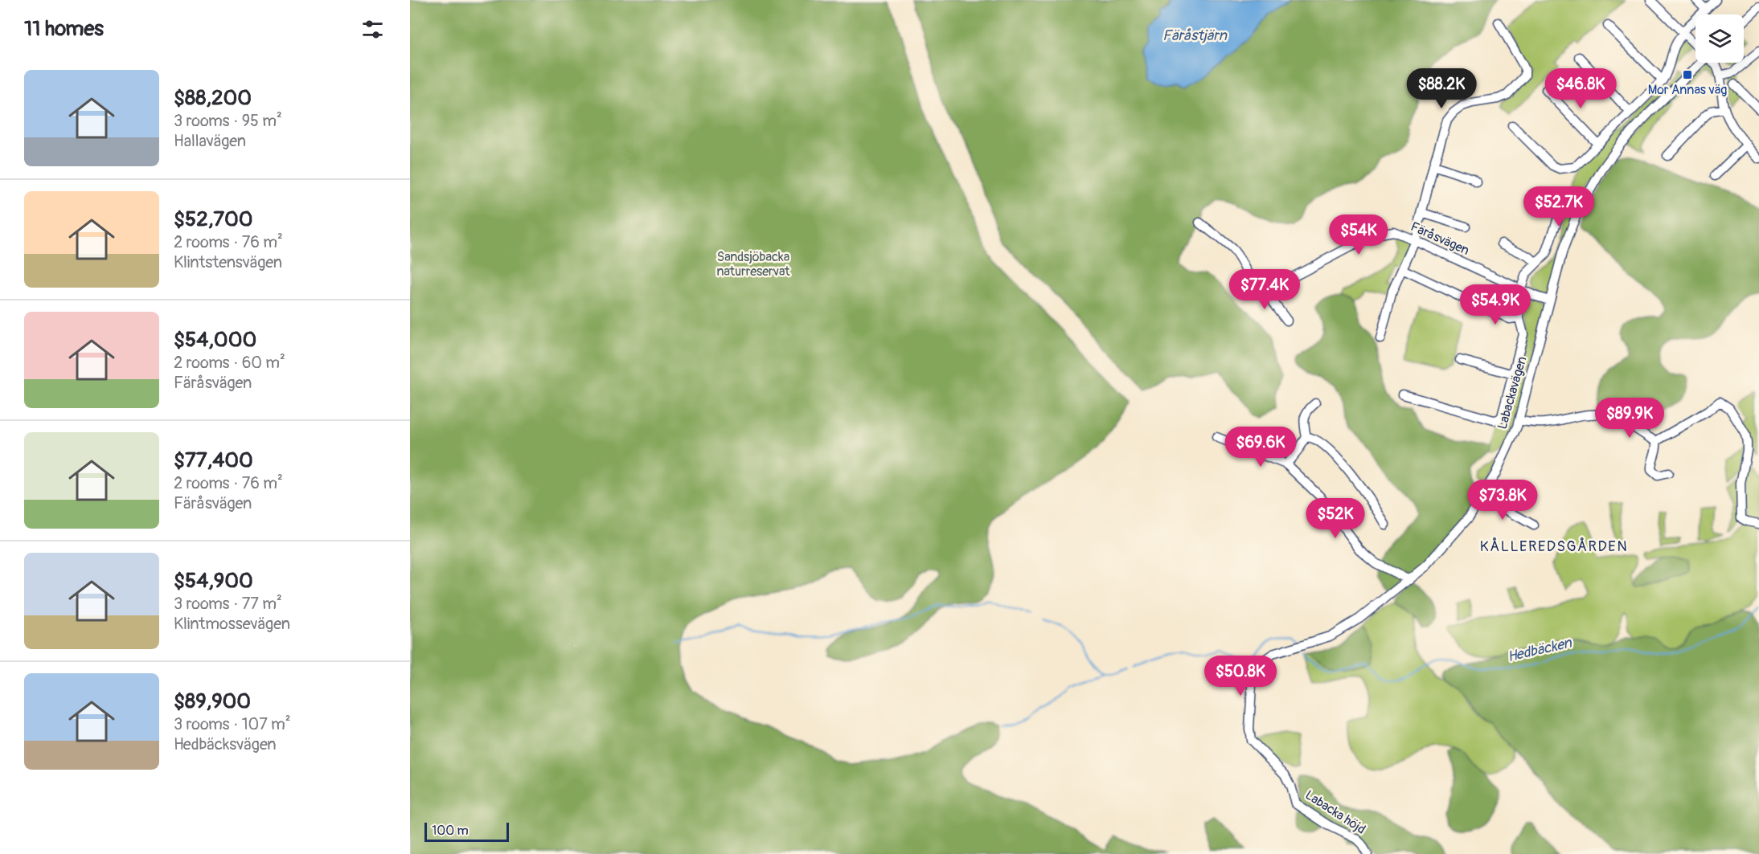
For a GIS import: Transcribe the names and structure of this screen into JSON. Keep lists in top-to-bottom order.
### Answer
{
  "streets": {
    "street": ["Färåsvägen", "Labackavägen", "Labacka höjd"]
  },
  "crossings": [
    ["Färåsvägen", "Labackavägen"],
    ["Labackavägen", "Labacka höjd"]
  ],
  "districts": ["KÅLLEREDSGÅRDEN"],
  "water": ["Färåstjärn", "Hedbäcken"],
  "parks": ["Sandsjöbacka naturreservat"],
  "places": {
    "transit": ["Mor Annas väg"]
  },
  "scale_bar": "100 m",
  "page": {
    "heading": "11 homes",
    "list": [
      {
        "name": "$88,200",
        "note": "3 rooms · 95 m² · Hallavägen"
      },
      {
        "name": "$52,700",
        "note": "2 rooms · 76 m² · Klintstensvägen"
      },
      {
        "name": "$54,000",
        "note": "2 rooms · 60 m² · Färåsvägen"
      },
      {
        "name": "$77,400",
        "note": "2 rooms · 76 m² · Färåsvägen"
      },
      {
        "name": "$54,900",
        "note": "3 rooms · 77 m² · Klintmossevägen"
      },
      {
        "name": "$89,900",
        "note": "3 rooms · 107 m² · Hedbäcksvägen"
      }
    ],
    "price": [
      "$88.2K",
      "$46.8K",
      "$52.7K",
      "$54K",
      "$77.4K",
      "$54.9K",
      "$89.9K",
      "$69.6K",
      "$73.8K",
      "$52K",
      "$50.8K"
    ],
    "scale": "100 m"
  }
}
